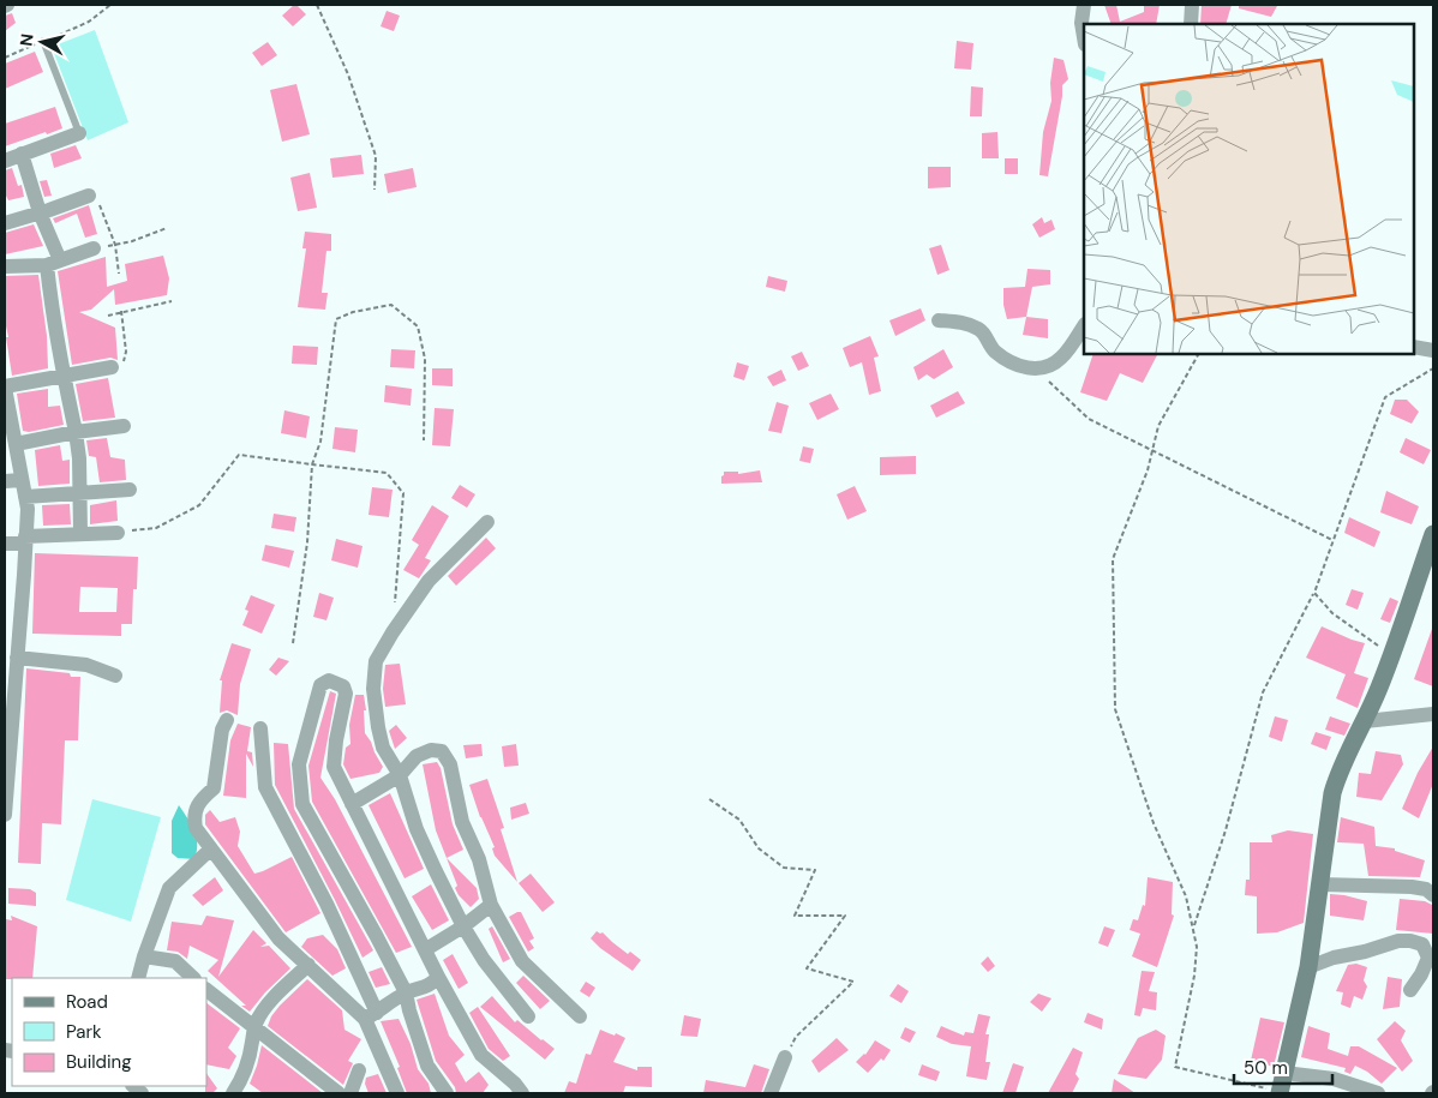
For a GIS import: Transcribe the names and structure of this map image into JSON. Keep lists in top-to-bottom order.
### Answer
{
  "legend": ["Road", "Park", "Building"],
  "scale_bar": "50 m",
  "north": "left"
}
